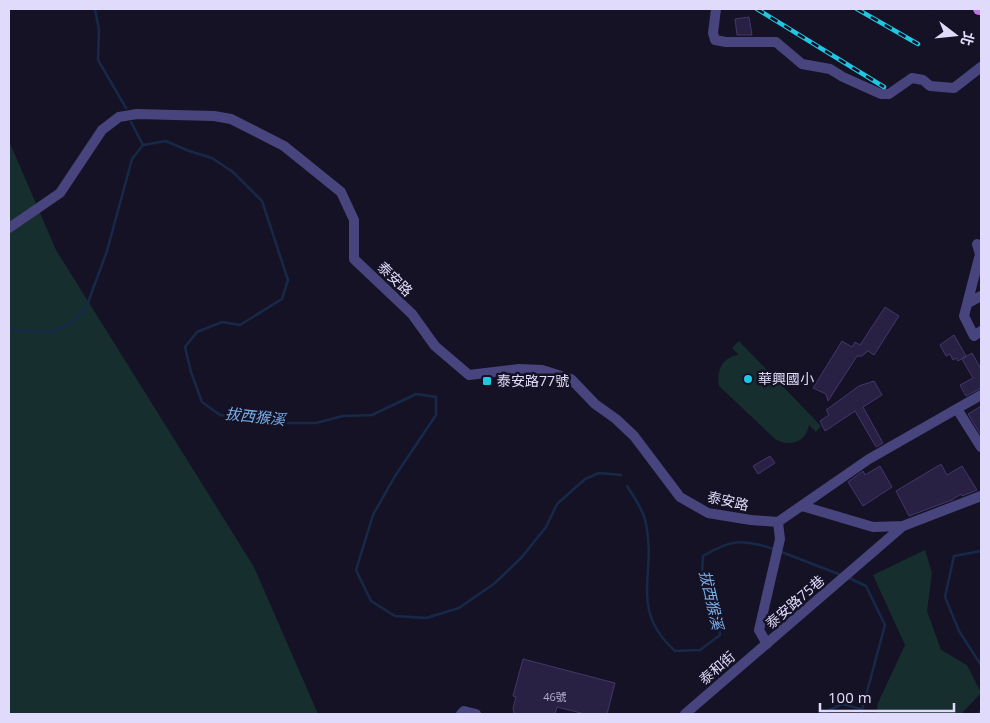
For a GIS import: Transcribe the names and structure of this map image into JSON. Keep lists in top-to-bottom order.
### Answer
{
  "streets": {
    "street": ["泰安路", "泰安路75巷", "泰和街"]
  },
  "crossings": [
    ["泰安路75巷", "泰和街"]
  ],
  "water": ["拔西猴溪"],
  "places": {
    "other": ["華興國小"],
    "transit": ["泰安路77號"]
  },
  "house_numbers": ["46號"],
  "scale_bar": "100 m",
  "north": "right"
}
